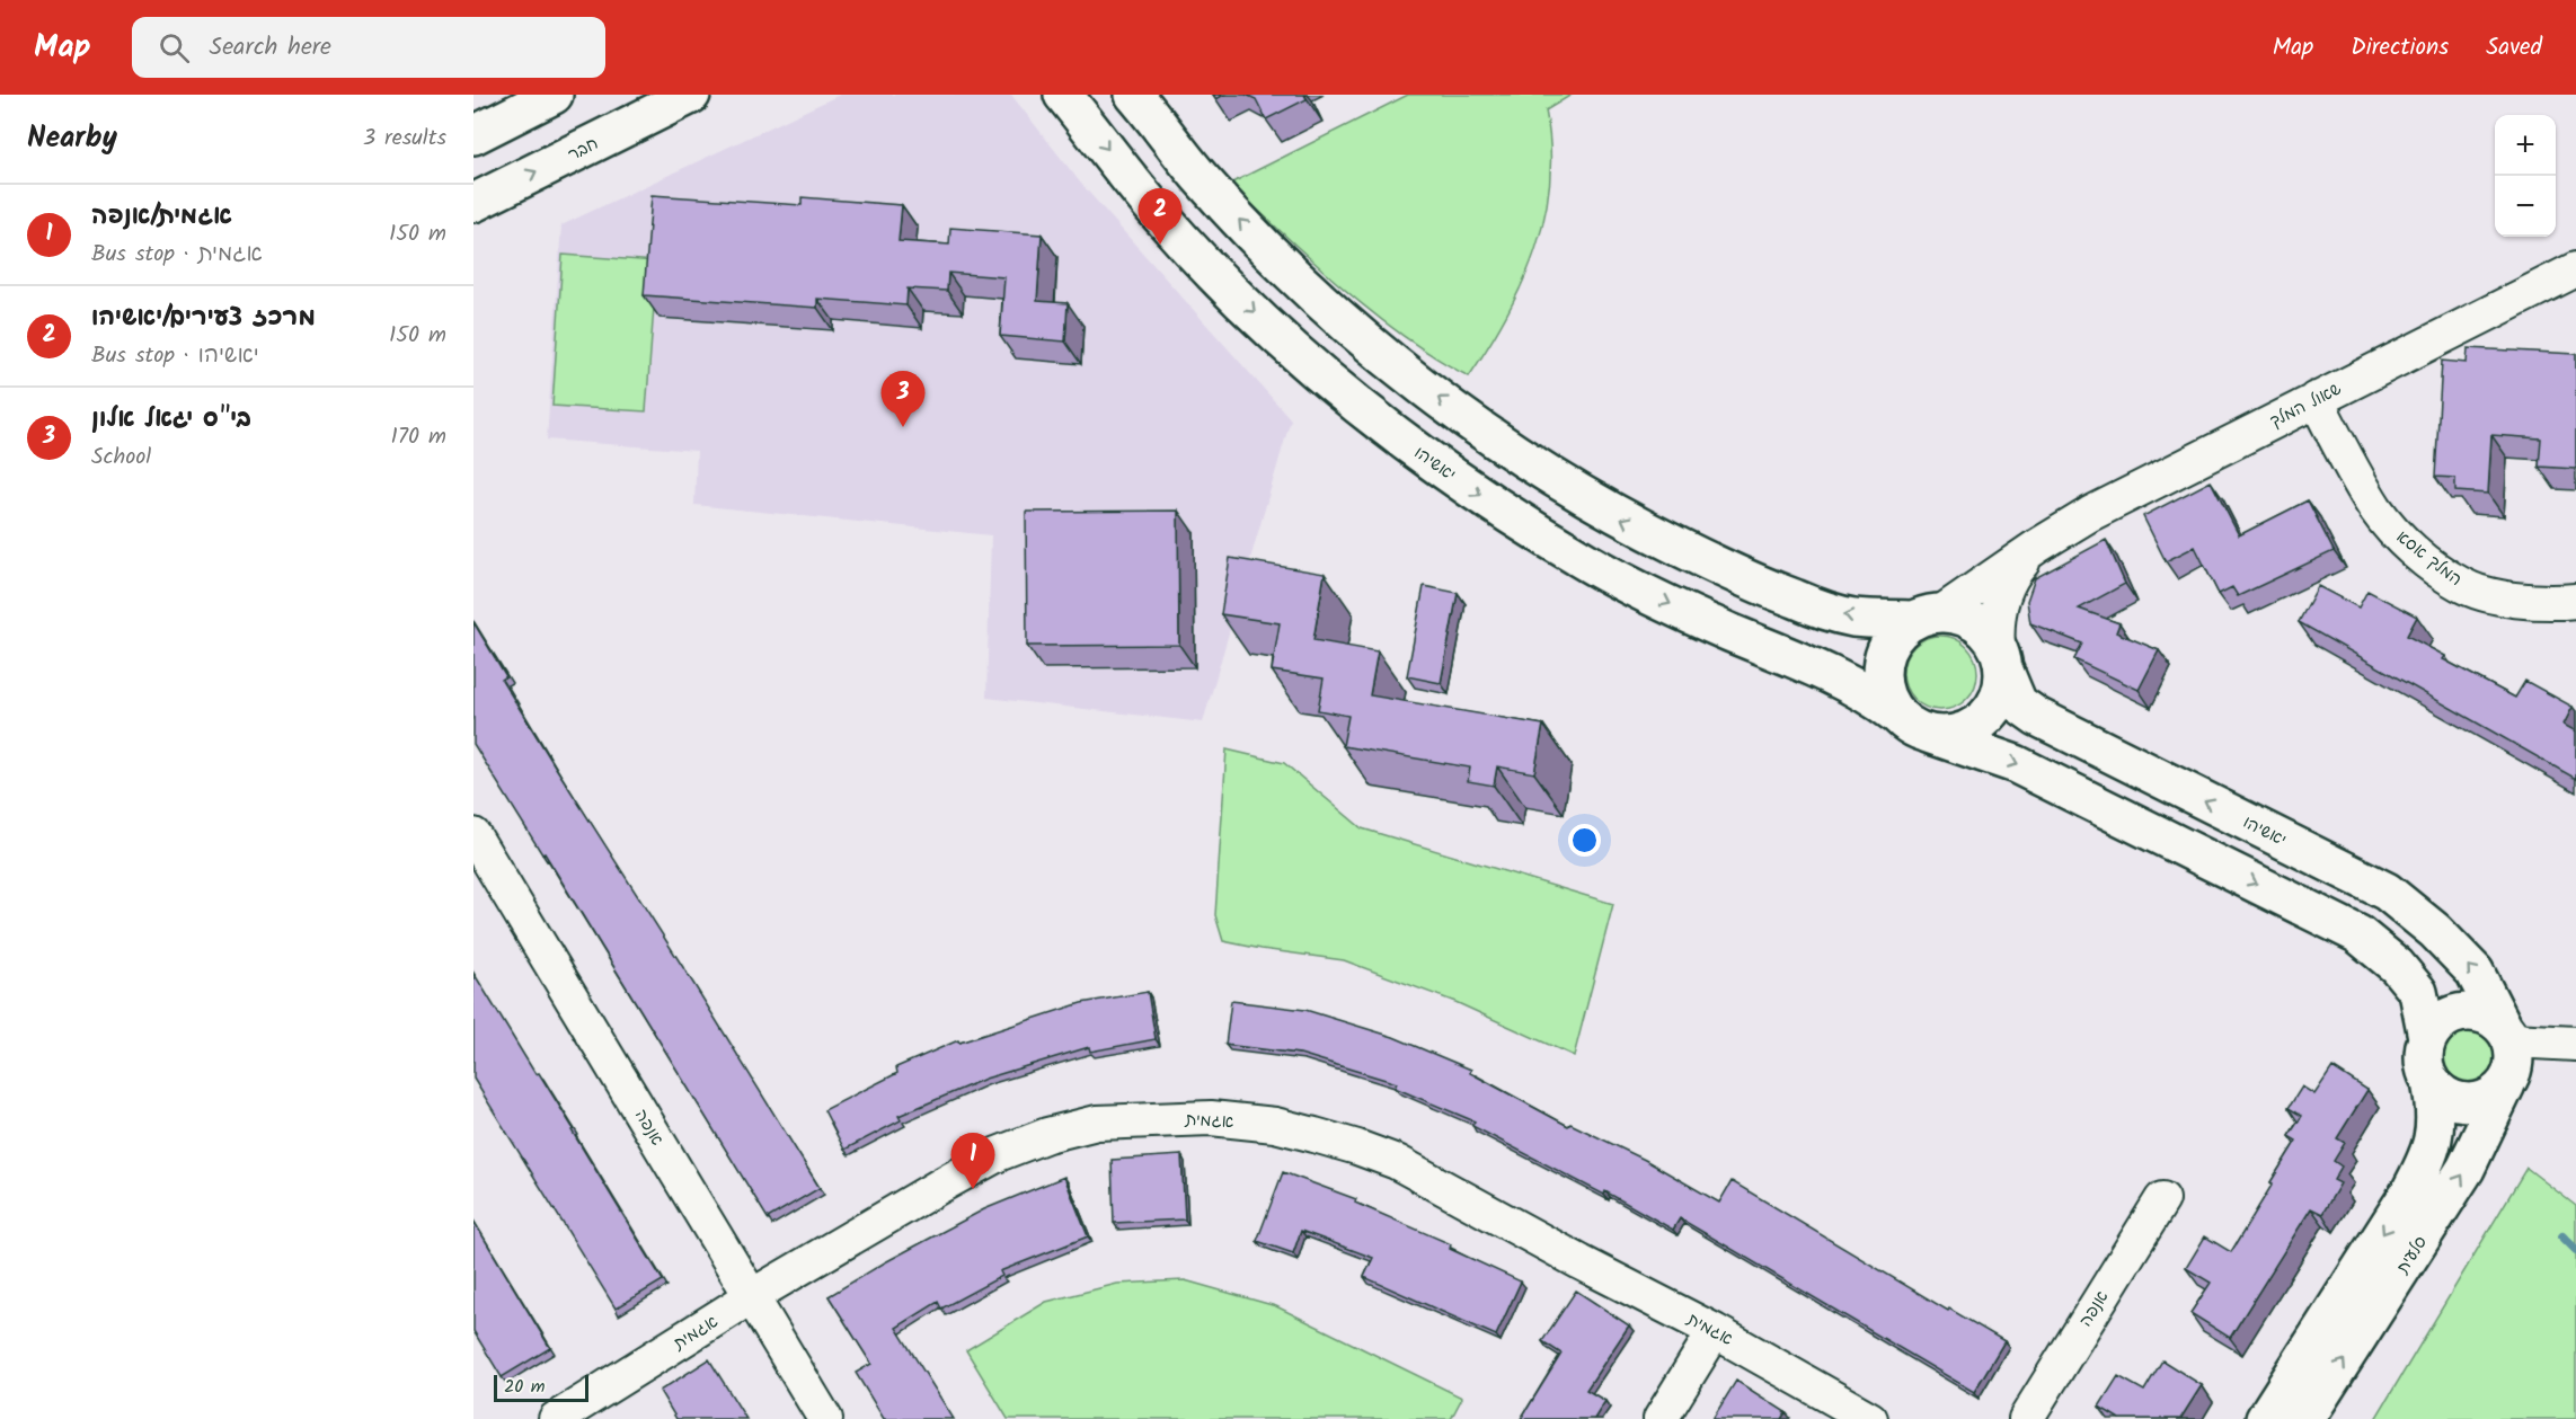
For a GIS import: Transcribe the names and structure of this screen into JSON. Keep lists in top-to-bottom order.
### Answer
{
  "streets": {
    "street": [
      "חבר",
      "שאול המלך",
      "יאשיהו",
      "המלך אסא",
      "אגמית",
      "אנפה",
      "סלעית"
    ]
  },
  "crossings": [
    ["שאול המלך", "יאשיהו"],
    ["שאול המלך", "המלך אסא"],
    ["יאשיהו", "סלעית"],
    ["אגמית", "אנפה"]
  ],
  "scale_bar": "20 m",
  "page": {
    "header": "Map",
    "search": "Search here",
    "nav": ["Map", "Directions", "Saved"],
    "heading": ["Nearby", "3 results"],
    "map_buttons": ["+", "−"],
    "list": [
      {
        "mark": "1",
        "name": "אגמית/אנפה",
        "note": "Bus stop · אגמית",
        "value": "150 m"
      },
      {
        "mark": "2",
        "name": "מרכז צעירים/יאשיהו",
        "note": "Bus stop · יאשיהו",
        "value": "150 m"
      },
      {
        "mark": "3",
        "name": "בי\"ס יגאל אלון",
        "note": "School",
        "value": "170 m"
      }
    ],
    "pins": ["2", "3", "1"],
    "scale": "20 m"
  }
}
